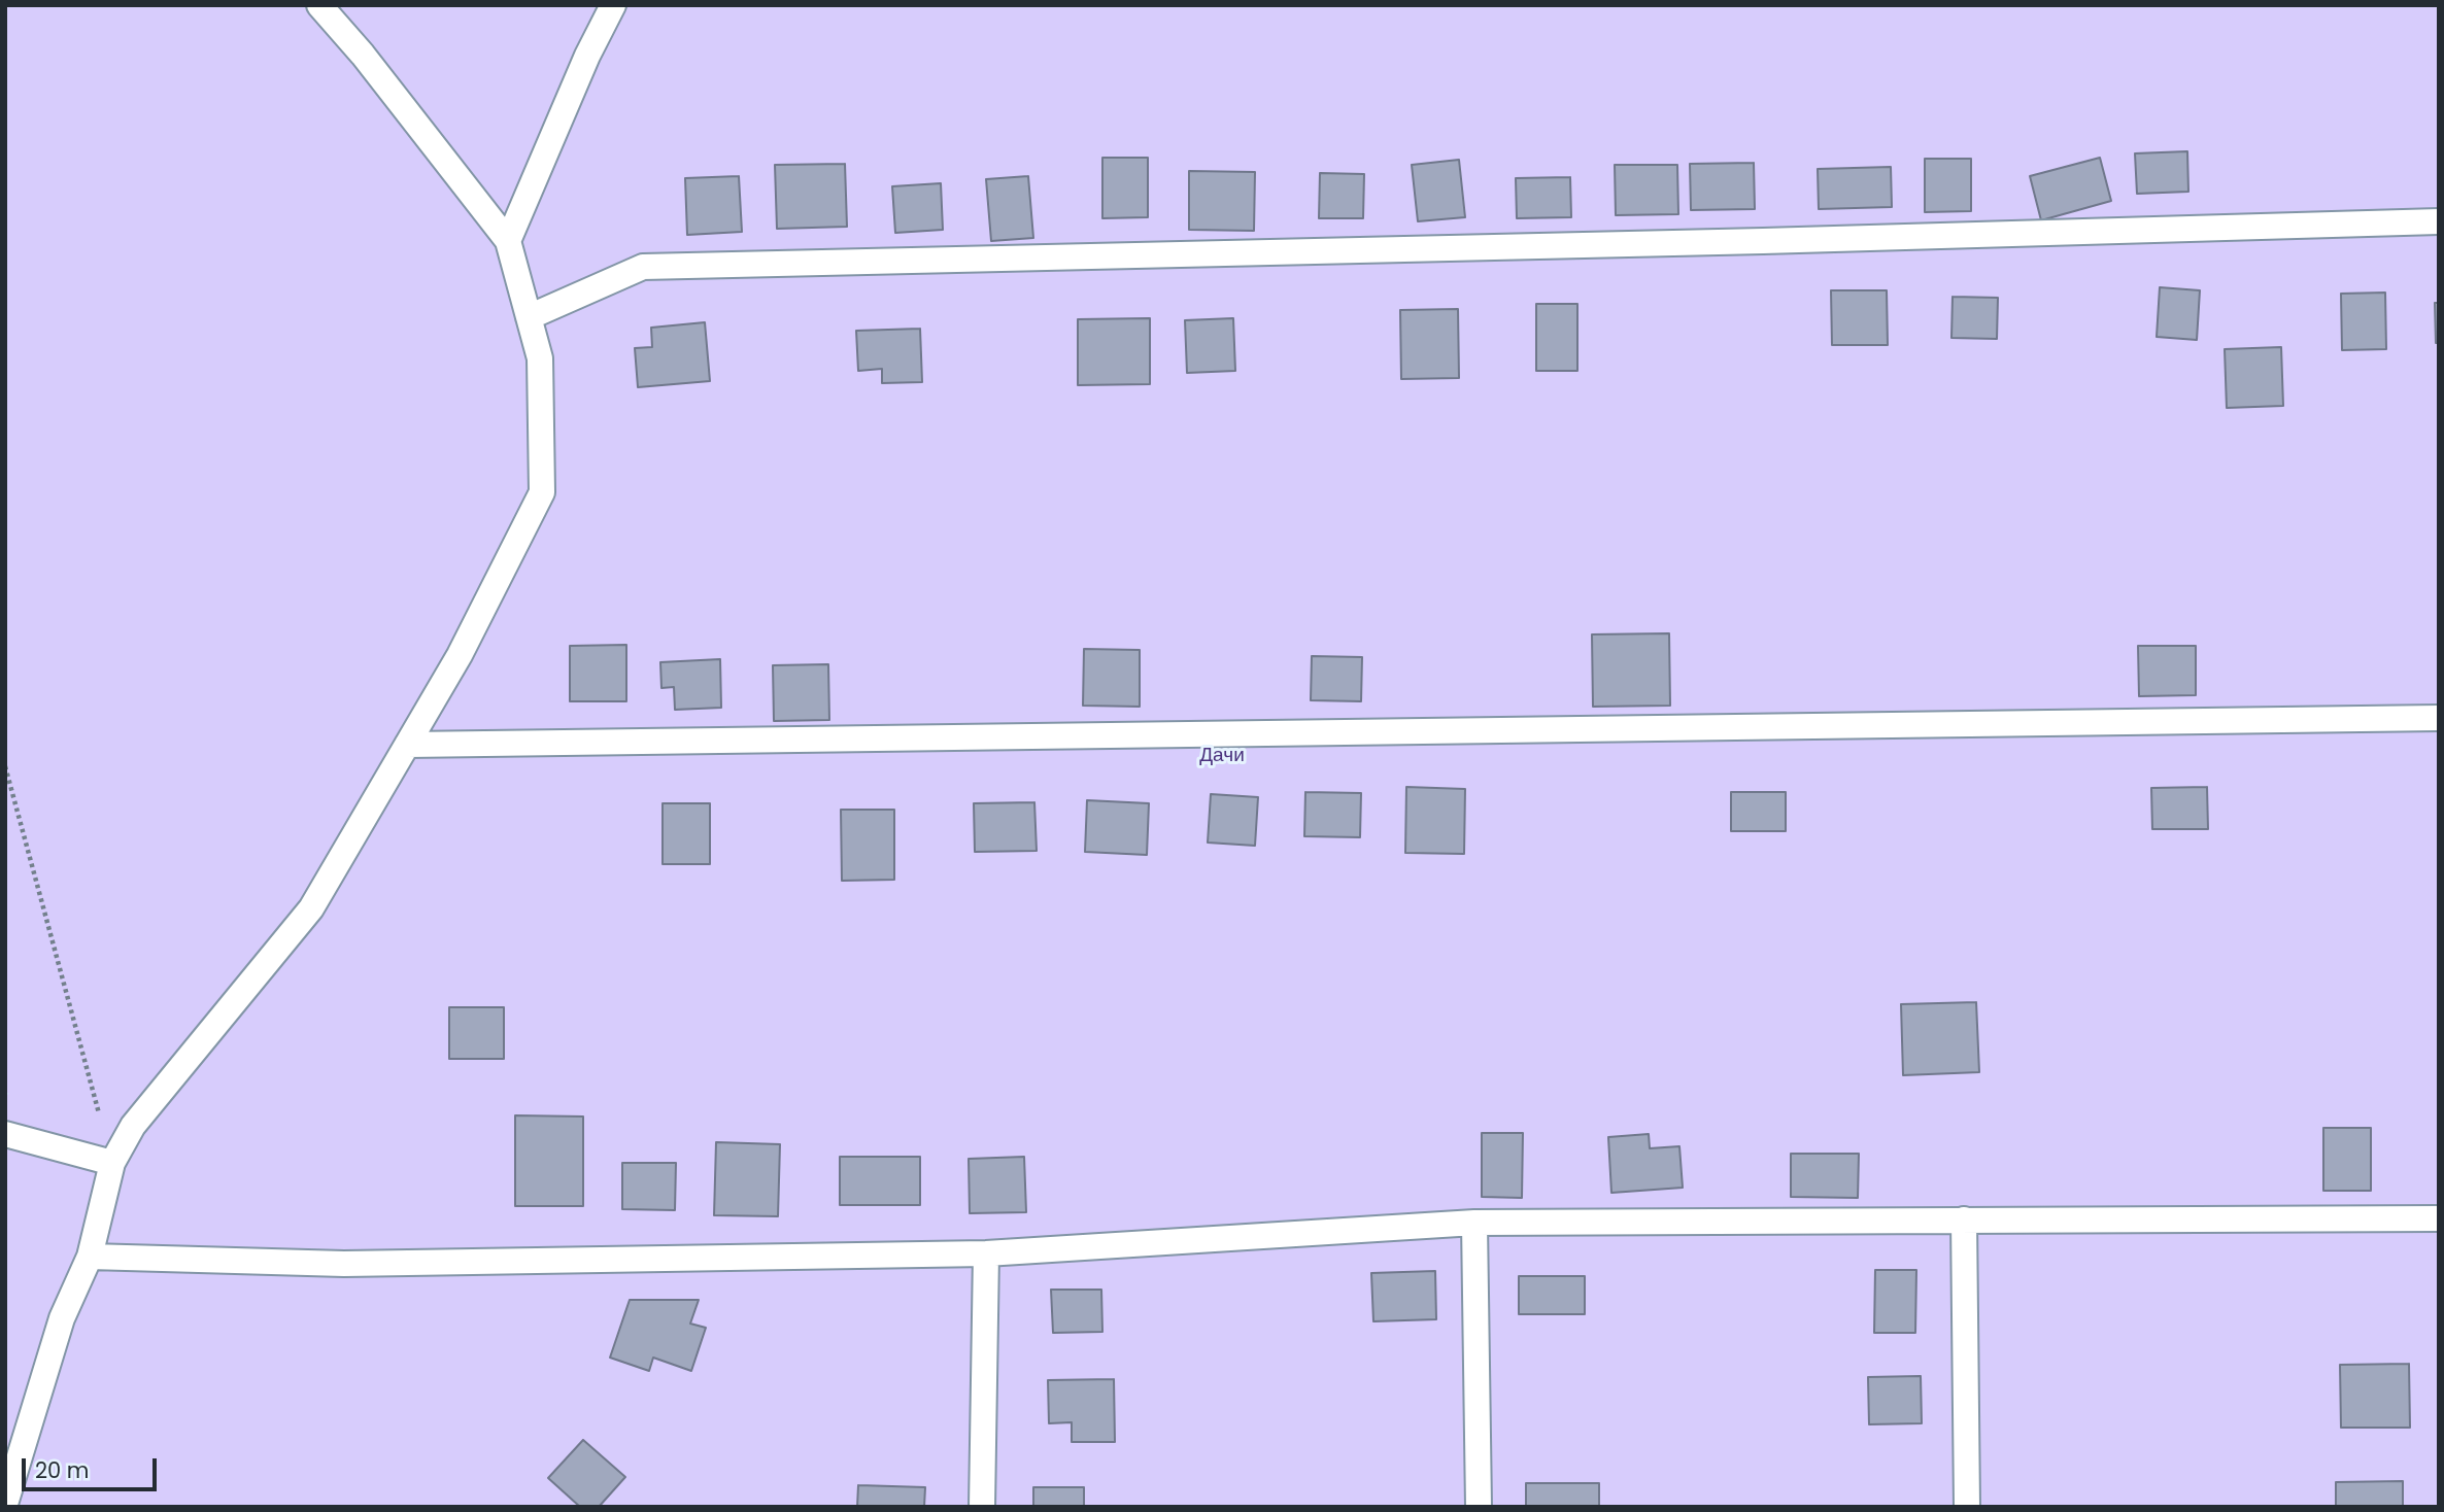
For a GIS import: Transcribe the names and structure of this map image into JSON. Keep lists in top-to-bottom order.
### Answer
{
  "parks": ["Дачи"],
  "scale_bar": "20 m"
}
